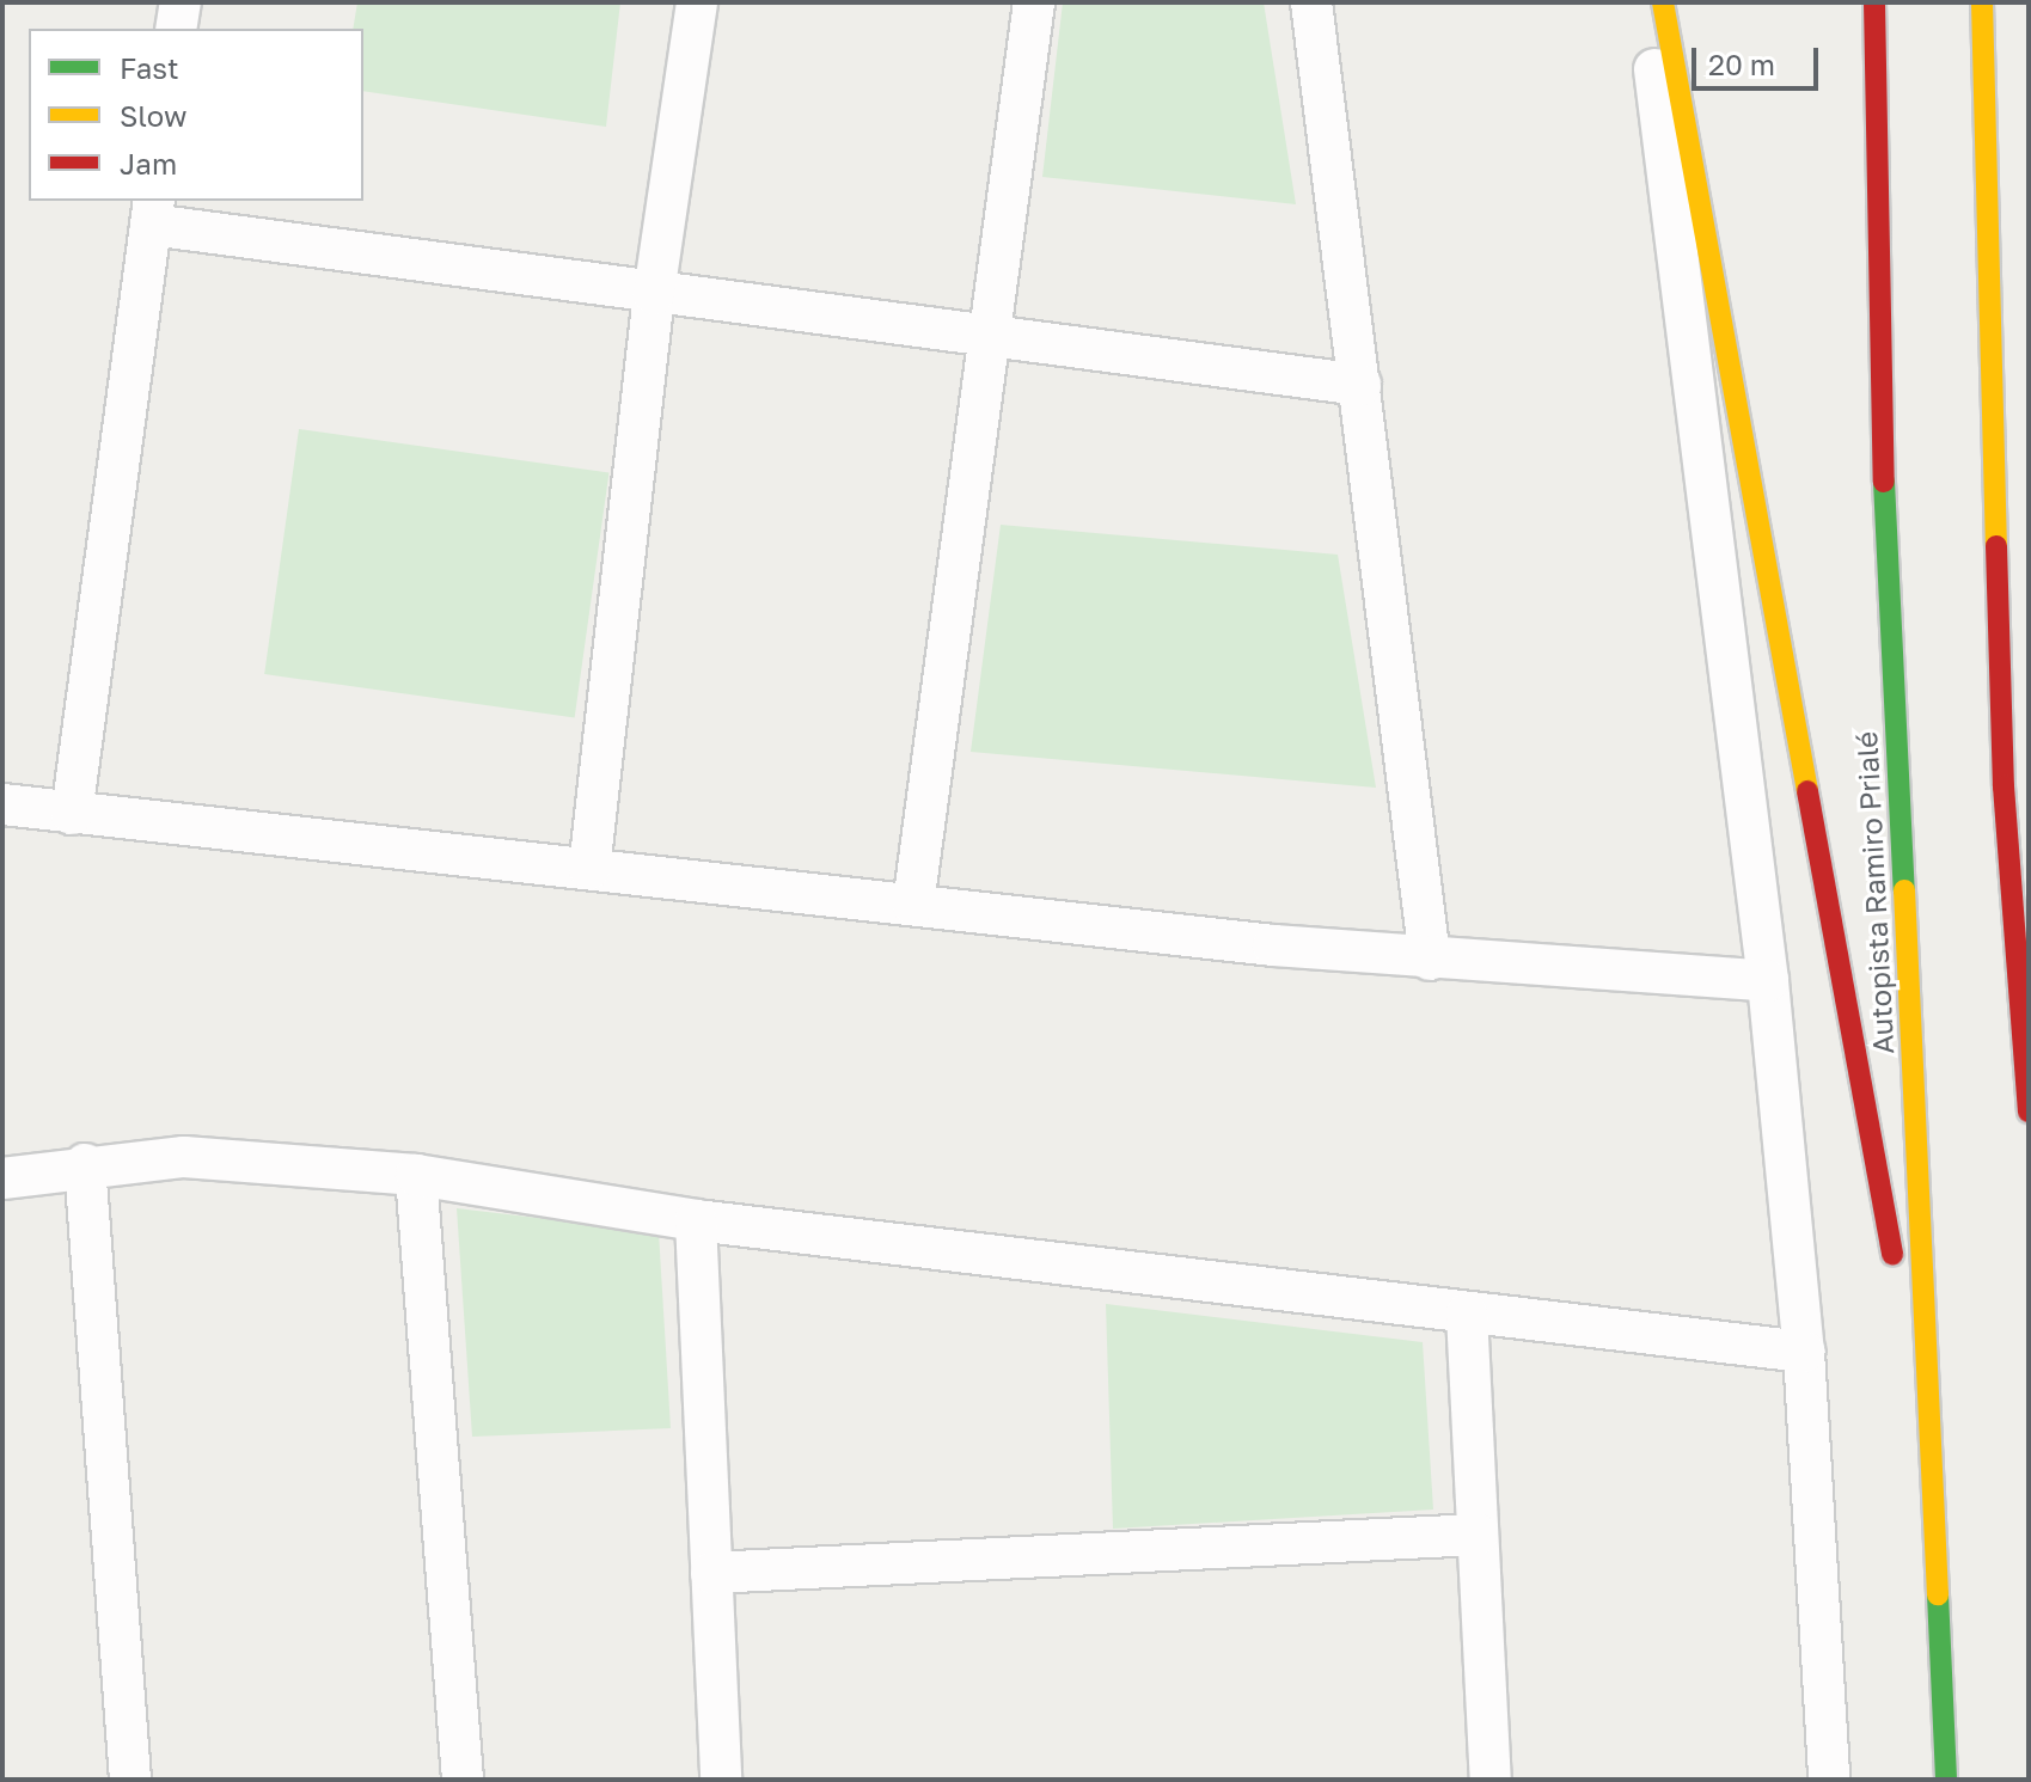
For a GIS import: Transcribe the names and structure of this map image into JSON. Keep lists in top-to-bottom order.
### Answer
{
  "streets": {
    "highway": ["Autopista Ramiro Prialé"]
  },
  "legend": ["Fast", "Slow", "Jam"],
  "scale_bar": "20 m"
}
